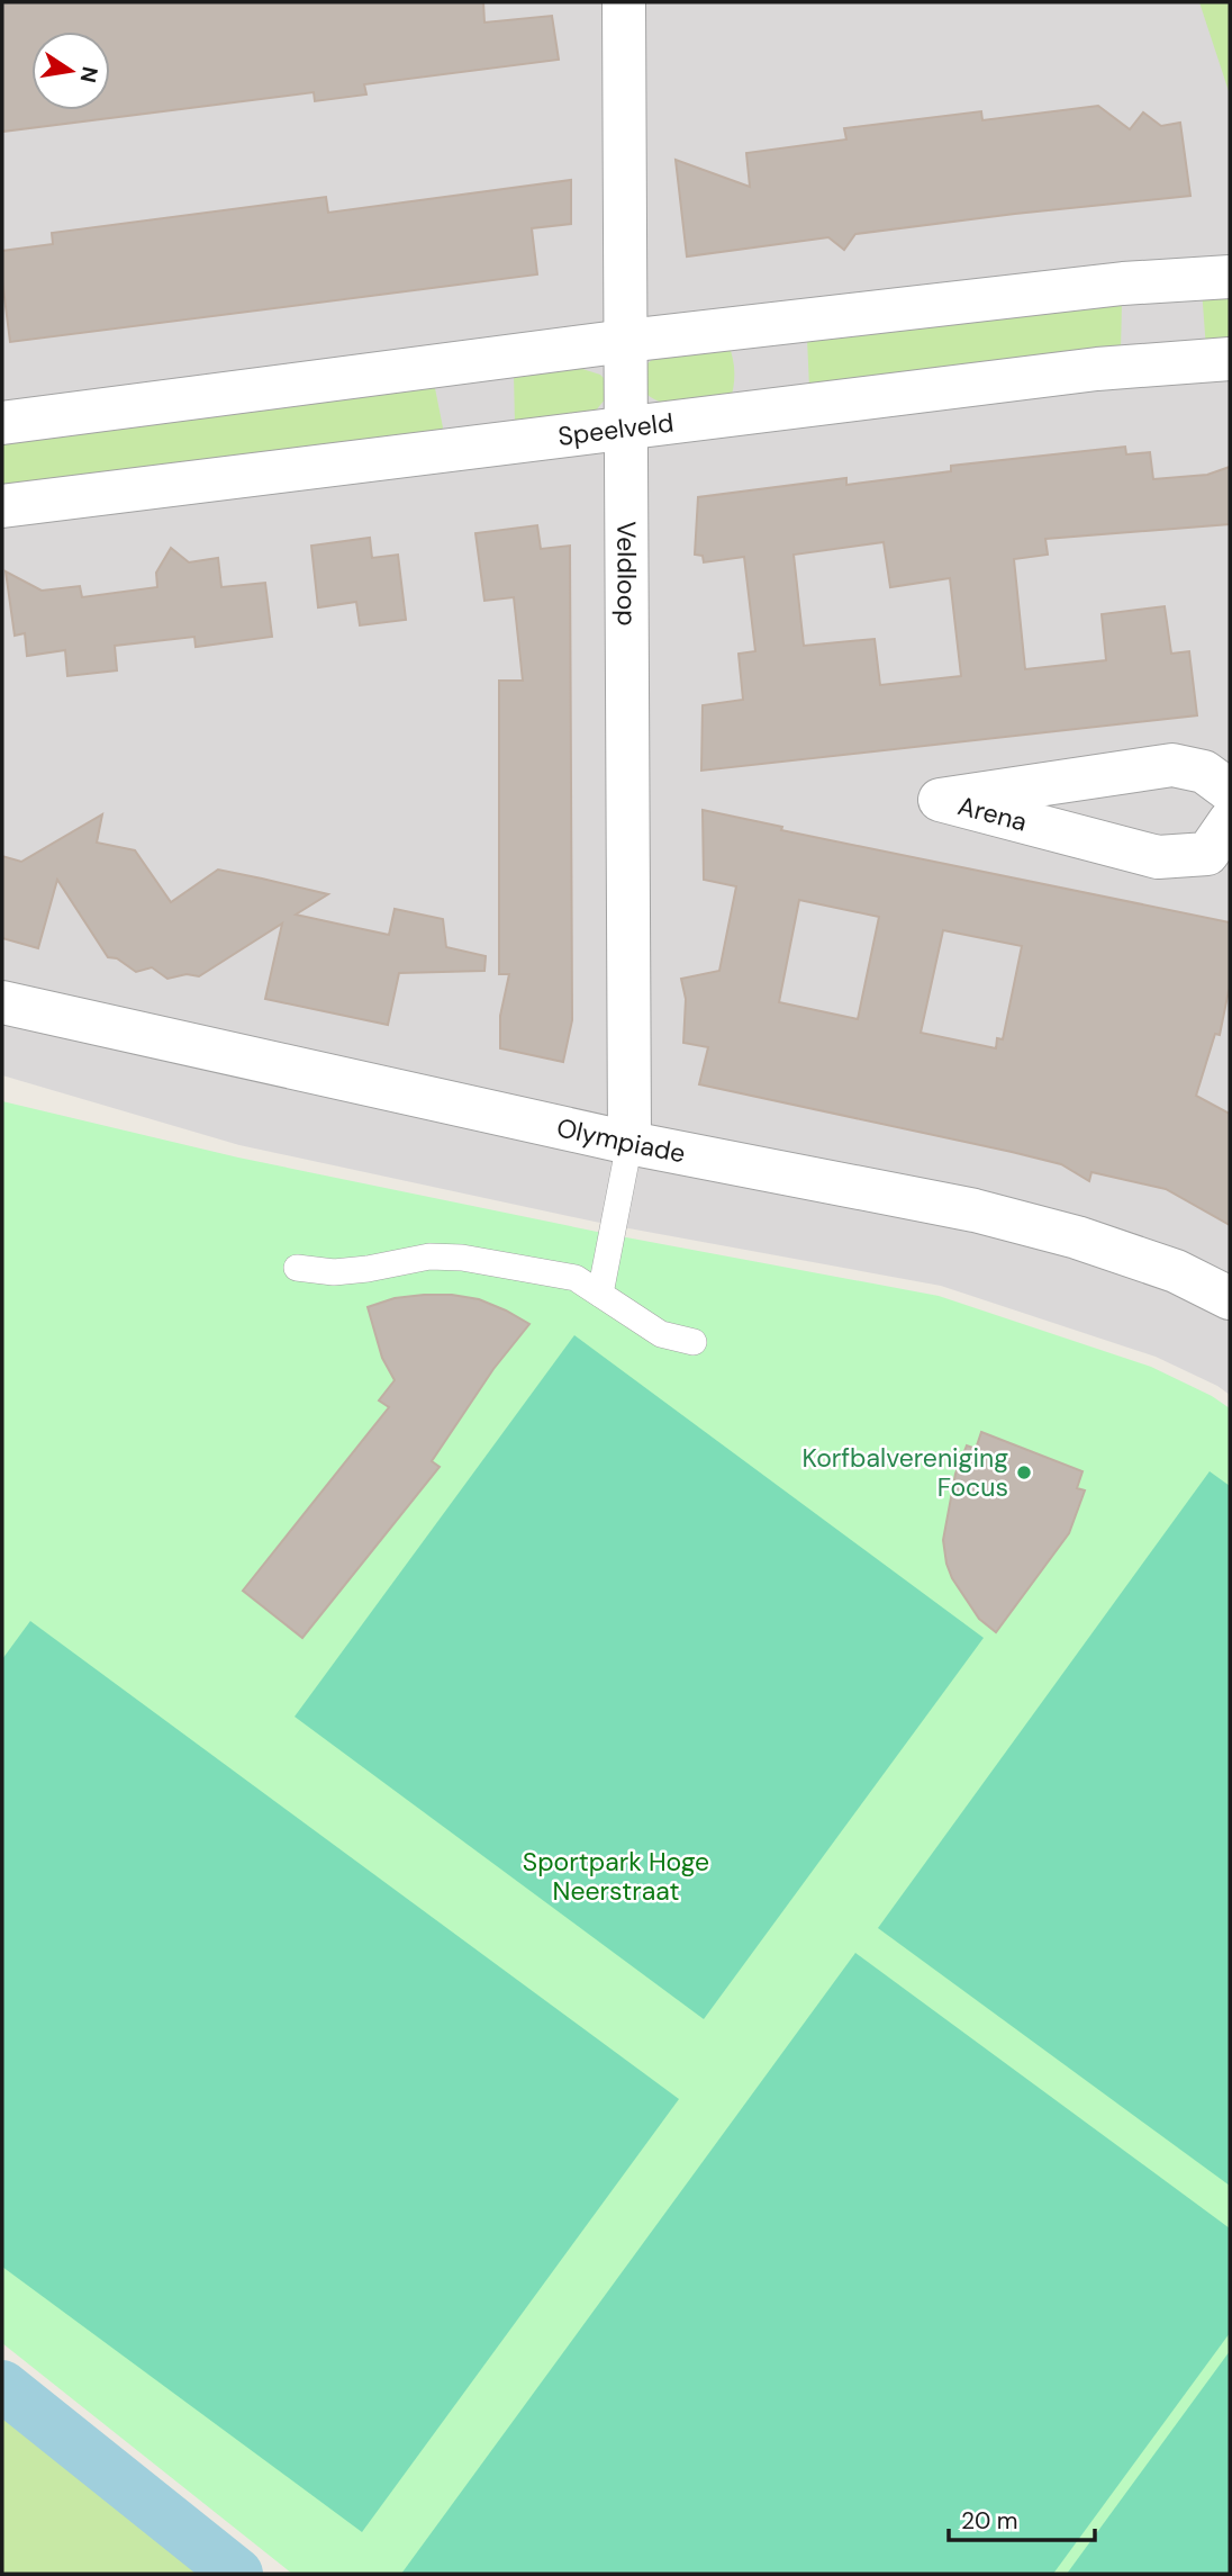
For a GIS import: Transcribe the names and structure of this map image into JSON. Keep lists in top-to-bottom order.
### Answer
{
  "streets": {
    "street": [
      "Speelveld",
      "Veldloop",
      "Arena",
      "Olympiade"
    ]
  },
  "crossings": [
    ["Speelveld", "Veldloop"],
    ["Veldloop", "Olympiade"]
  ],
  "parks": ["Sportpark Hoge Neerstraat"],
  "places": ["Korfbalvereniging Focus"],
  "scale_bar": "20 m",
  "north": "right"
}
